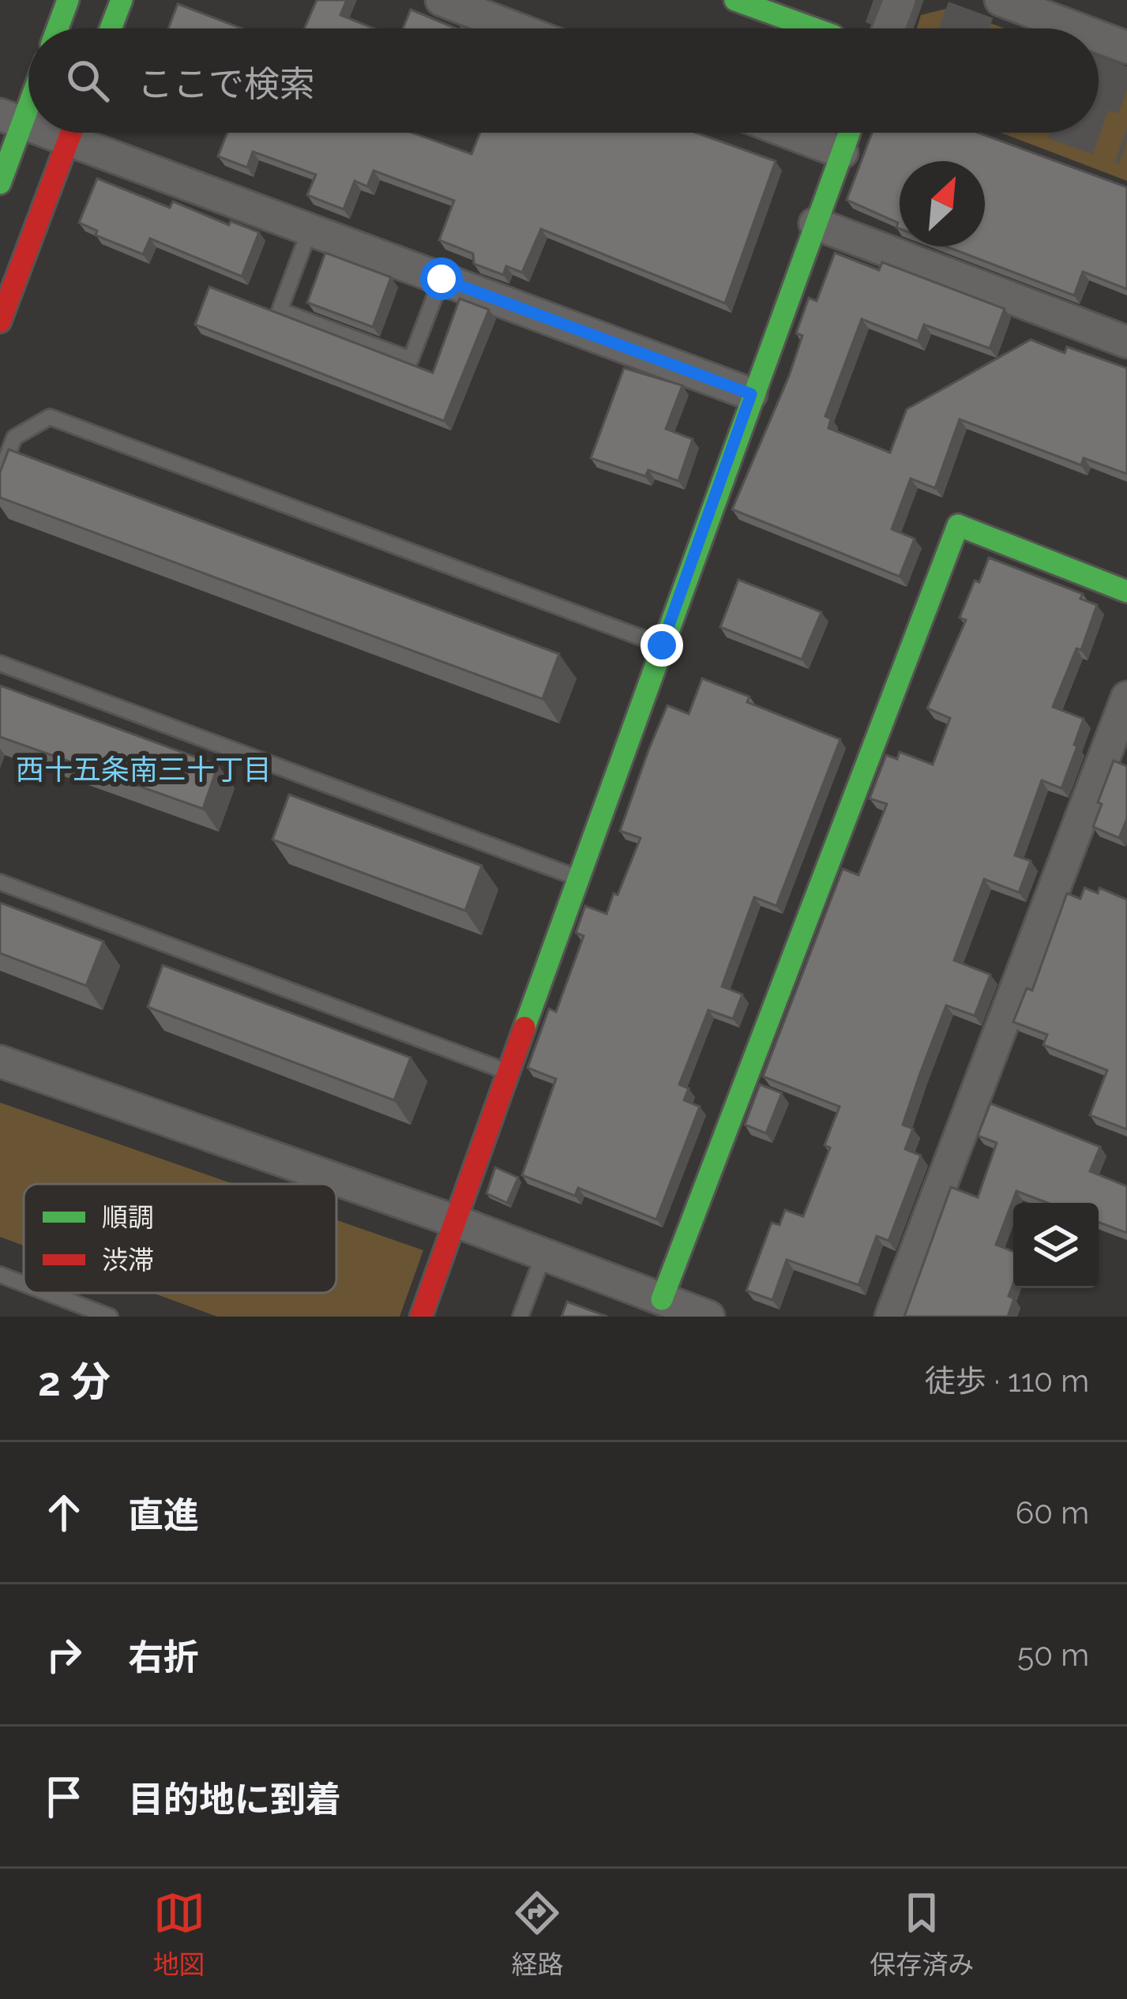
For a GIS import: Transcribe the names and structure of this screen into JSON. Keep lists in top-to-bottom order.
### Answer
{
  "districts": ["西十五条南三十丁目"],
  "legend": ["順調", "渋滞"],
  "north": "top right",
  "page": {
    "search": "ここで検索",
    "heading": ["2 分", "徒歩 · 110 m"],
    "list": [
      ["直進", "60 m"],
      ["右折", "50 m"],
      "目的地に到着"
    ],
    "nav": ["地図", "経路", "保存済み"]
  }
}
